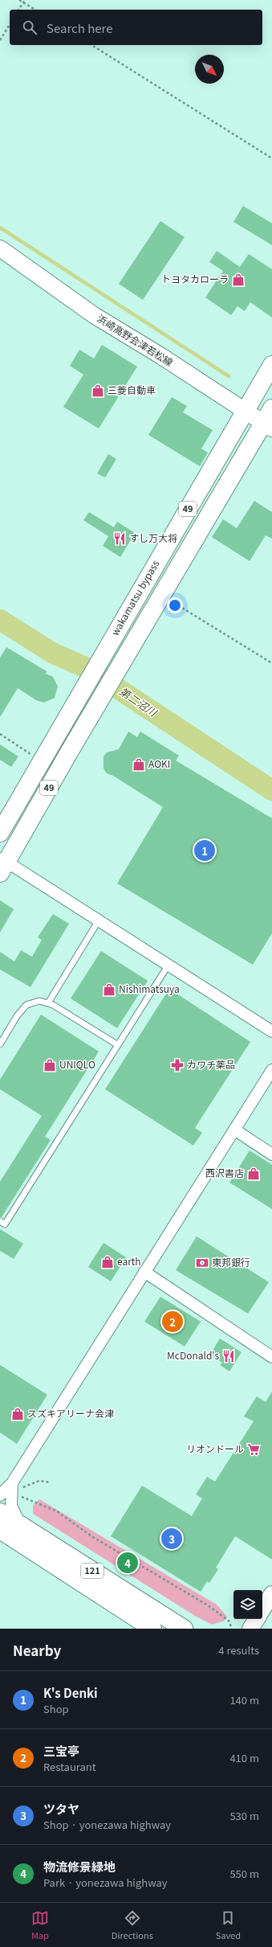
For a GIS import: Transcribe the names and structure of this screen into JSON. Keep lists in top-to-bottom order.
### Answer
{
  "streets": {
    "highway": ["49", "wakamatsu bypass", "121"],
    "main road": ["浜崎高野会津若松線"]
  },
  "crossings": [
    ["浜崎高野会津若松線", "49"],
    ["浜崎高野会津若松線", "wakamatsu bypass"]
  ],
  "water": ["第二沼川"],
  "places": {
    "shop": [
      "トヨタカローラ",
      "三菱自動車",
      "AOKI",
      "Nishimatsuya",
      "UNIQLO",
      "西沢書店",
      "earth",
      "スズキアリーナ会津"
    ],
    "restaurant": ["すし万大将", "McDonald's"],
    "pharmacy": ["カワチ薬品"],
    "bank": ["東邦銀行"],
    "supermarket": ["リオンドール"]
  },
  "north": "bottom right",
  "page": {
    "search": "Search here",
    "pins": [
      "1",
      "2",
      "3",
      "4"
    ],
    "heading": ["Nearby", "4 results"],
    "list": [
      {
        "mark": "1",
        "name": "K's Denki",
        "note": "Shop",
        "value": "140 m"
      },
      {
        "mark": "2",
        "name": "三宝亭",
        "note": "Restaurant",
        "value": "410 m"
      },
      {
        "mark": "3",
        "name": "ツタヤ",
        "note": "Shop · yonezawa highway",
        "value": "530 m"
      },
      {
        "mark": "4",
        "name": "物流修景緑地",
        "note": "Park · yonezawa highway",
        "value": "550 m"
      }
    ],
    "nav": ["Map", "Directions", "Saved"]
  }
}
